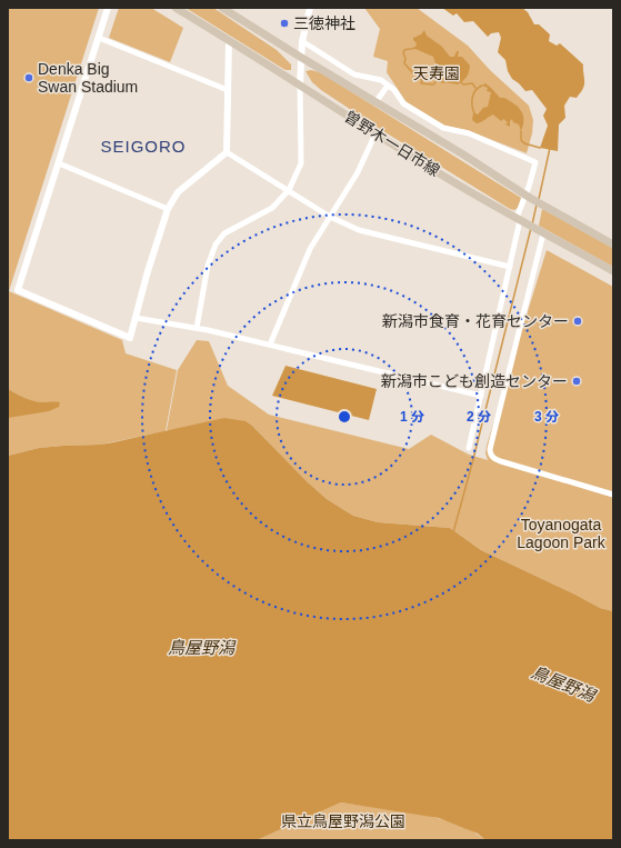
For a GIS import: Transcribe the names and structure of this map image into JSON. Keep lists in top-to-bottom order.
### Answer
{
  "streets": {
    "main road": ["曽野木一日市線"]
  },
  "districts": ["SEIGORO"],
  "water": ["鳥屋野潟"],
  "parks": ["天寿園", "Toyanogata Lagoon Park", "県立鳥屋野潟公園"],
  "places": [
    "三徳神社",
    "Denka Big Swan Stadium",
    "新潟市食育・花育センター",
    "新潟市こども創造センター"
  ],
  "rings": ["1 分", "2 分", "3 分"]
}
